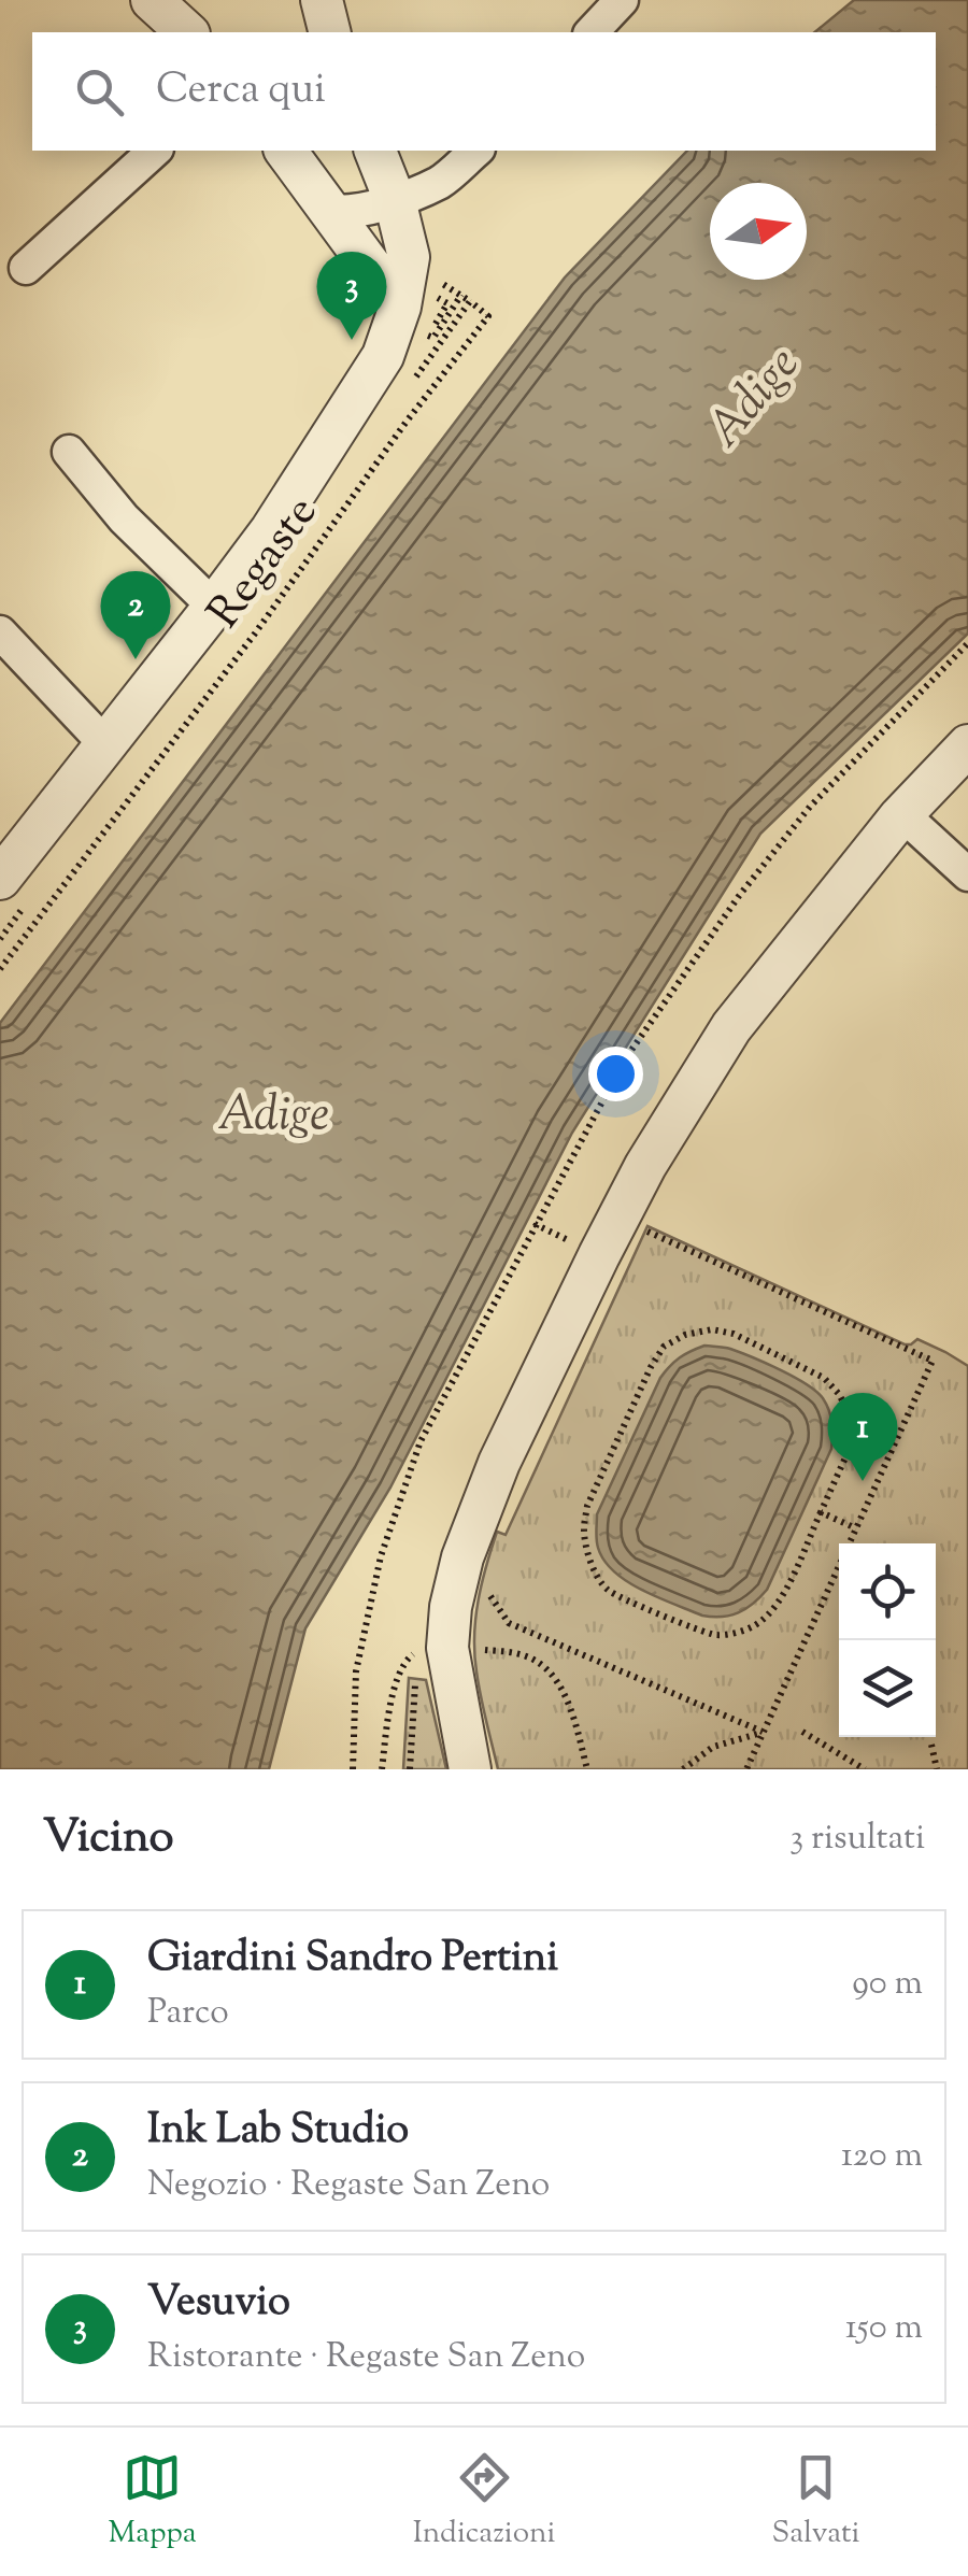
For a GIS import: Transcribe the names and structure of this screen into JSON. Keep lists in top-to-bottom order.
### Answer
{
  "streets": {
    "path": ["Regaste"]
  },
  "water": ["Adige"],
  "north": "right",
  "page": {
    "search": "Cerca qui",
    "pins": ["3", "2", "1"],
    "heading": ["Vicino", "3 risultati"],
    "list": [
      {
        "mark": "1",
        "name": "Giardini Sandro Pertini",
        "note": "Parco",
        "value": "90 m"
      },
      {
        "mark": "2",
        "name": "Ink Lab Studio",
        "note": "Negozio · Regaste San Zeno",
        "value": "120 m"
      },
      {
        "mark": "3",
        "name": "Vesuvio",
        "note": "Ristorante · Regaste San Zeno",
        "value": "150 m"
      }
    ],
    "nav": ["Mappa", "Indicazioni", "Salvati"]
  }
}
